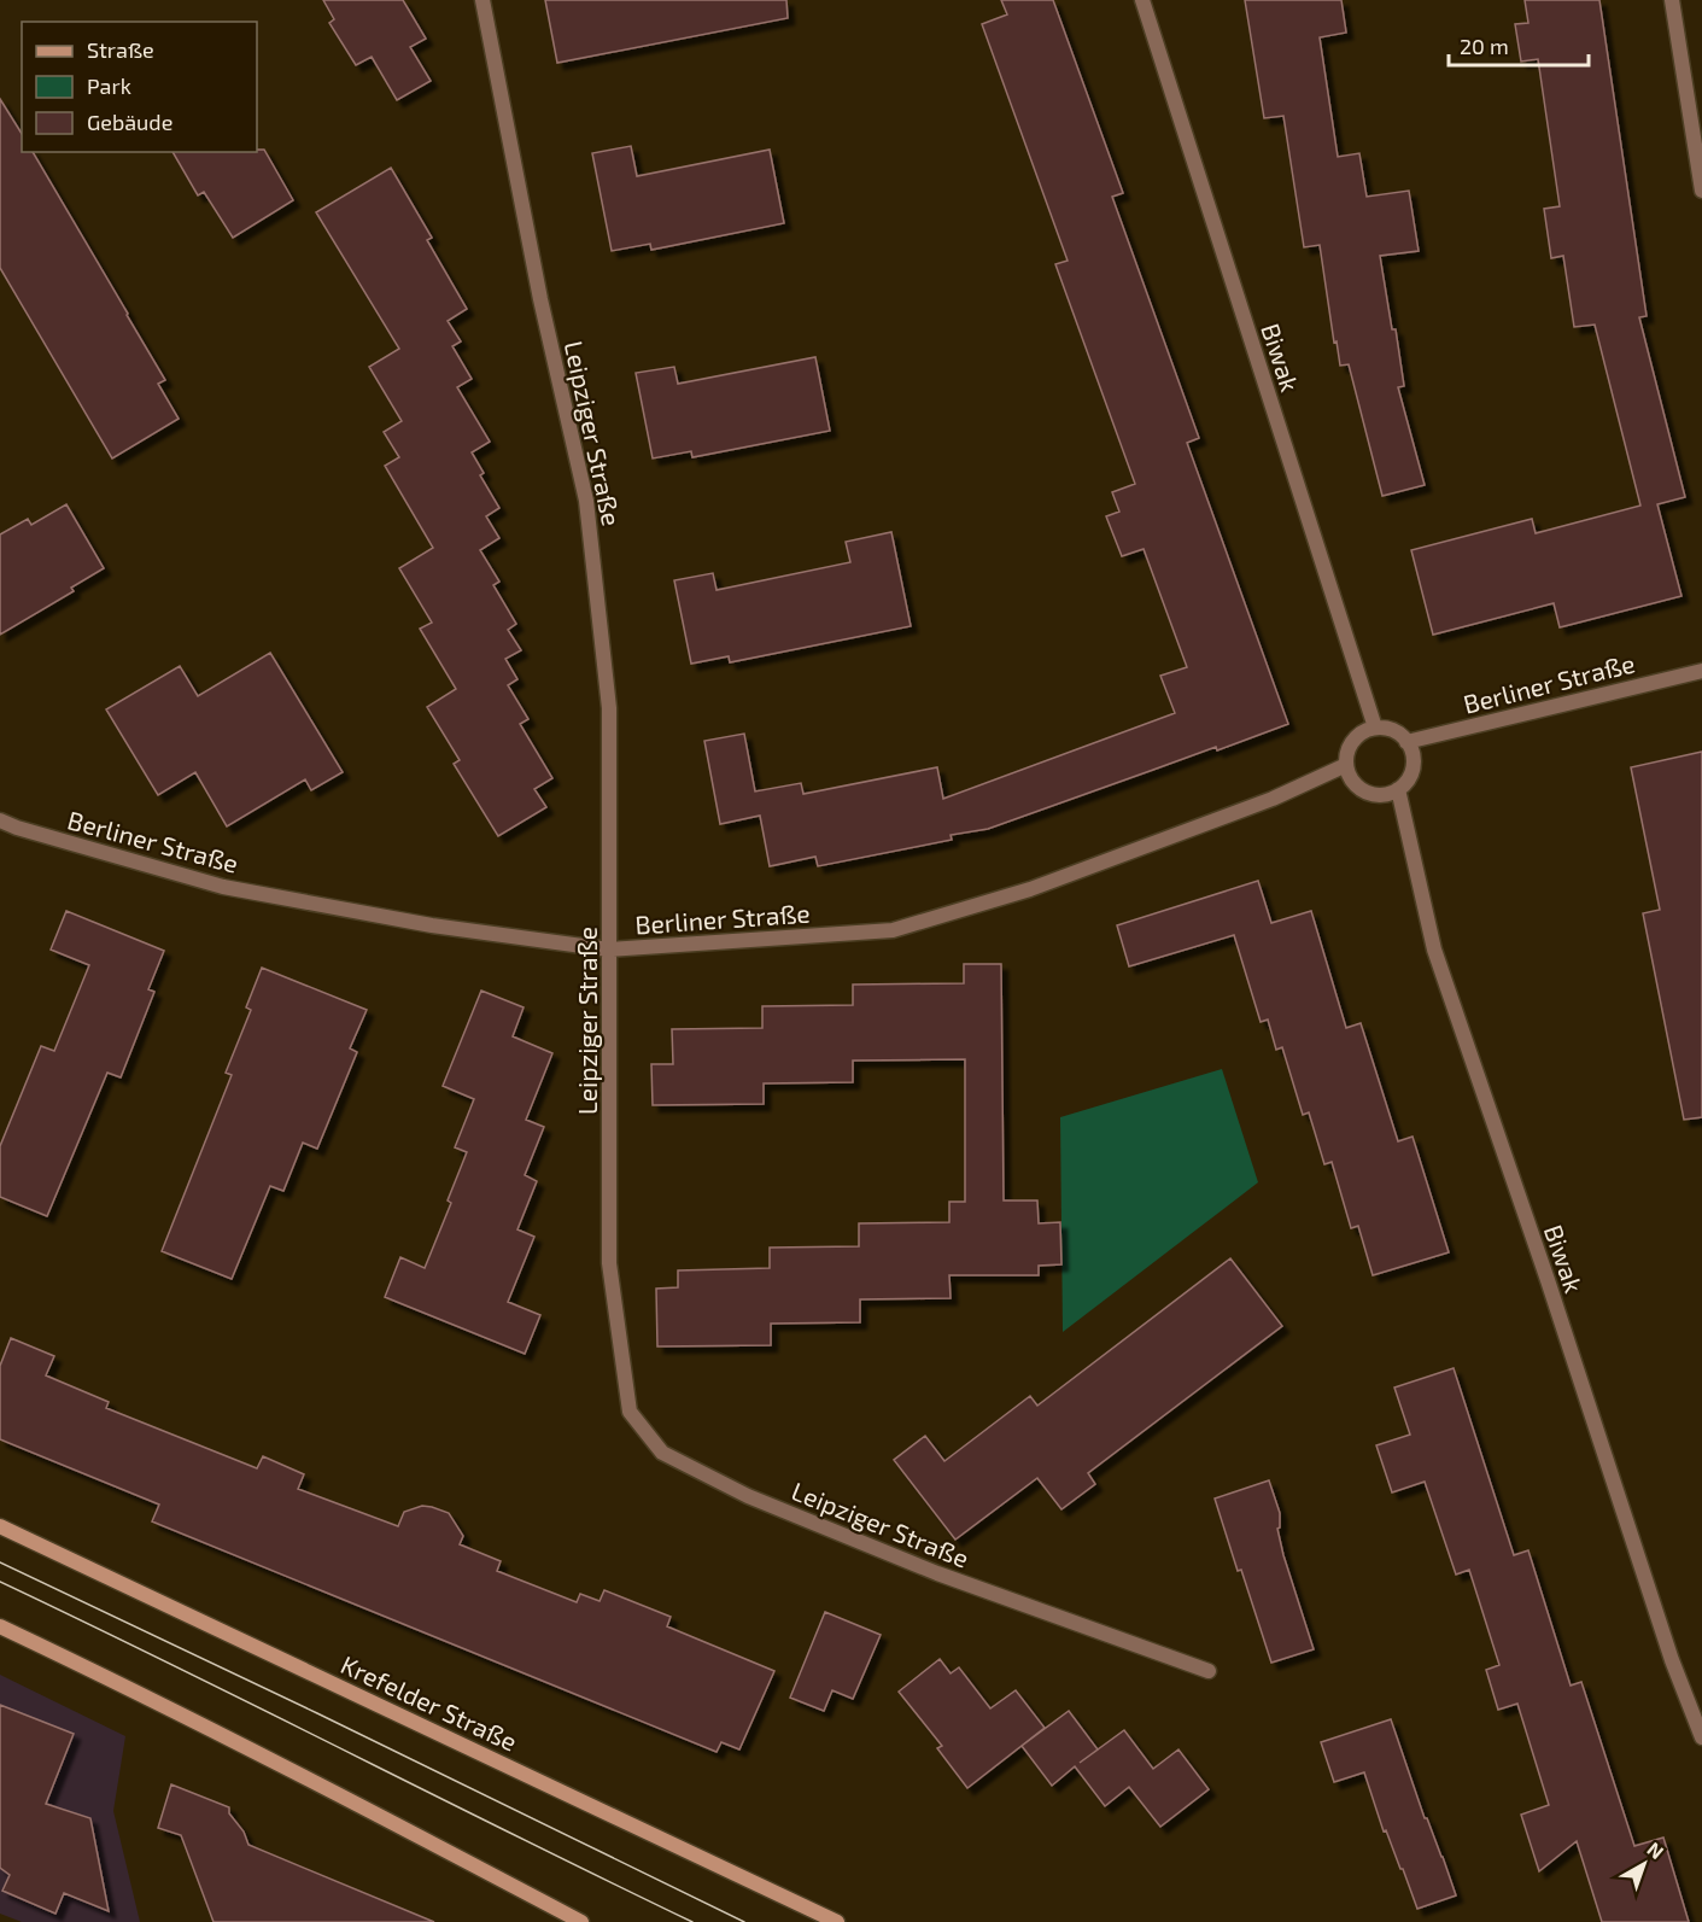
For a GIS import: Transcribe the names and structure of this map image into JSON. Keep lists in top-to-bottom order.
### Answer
{
  "streets": {
    "main road": ["Krefelder Straße"],
    "street": ["Biwak", "Leipziger Straße", "Berliner Straße"]
  },
  "crossings": [
    ["Biwak", "Berliner Straße"],
    ["Leipziger Straße", "Berliner Straße"]
  ],
  "legend": ["Straße", "Park", "Gebäude"],
  "scale_bar": "20 m",
  "north": "top right"
}
